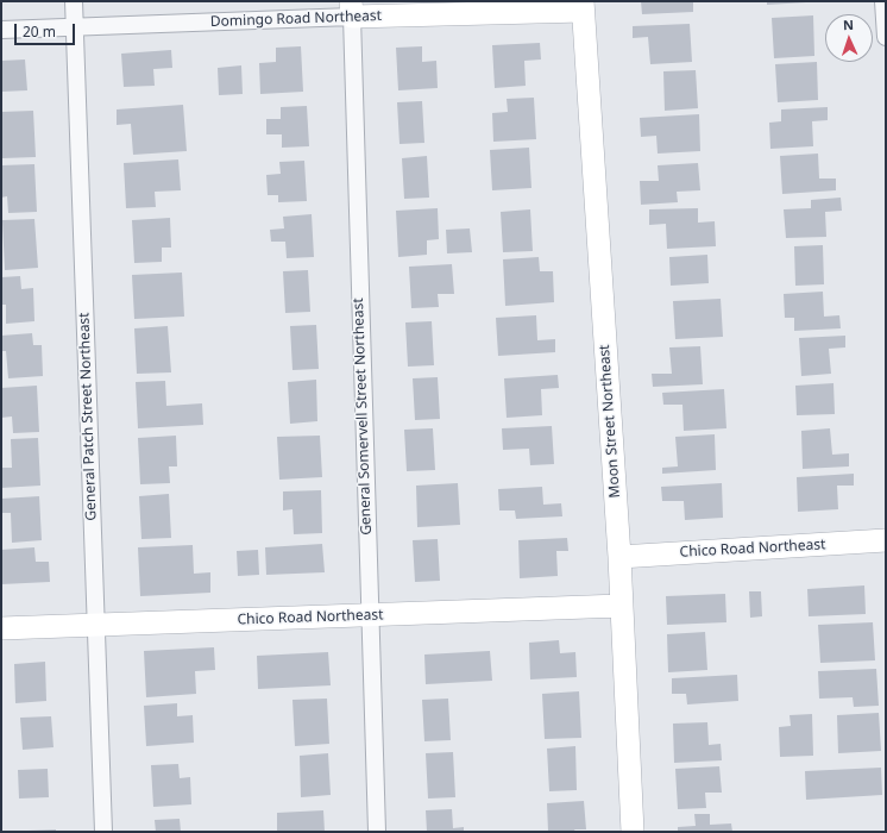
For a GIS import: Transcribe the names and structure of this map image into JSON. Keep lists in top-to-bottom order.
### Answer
{
  "streets": {
    "street": [
      "Domingo Road Northeast",
      "General Patch Street Northeast",
      "General Somervell Street Northeast",
      "Moon Street Northeast",
      "Chico Road Northeast"
    ]
  },
  "crossings": [
    ["Domingo Road Northeast", "General Patch Street Northeast"],
    ["Domingo Road Northeast", "General Somervell Street Northeast"],
    ["Domingo Road Northeast", "Moon Street Northeast"],
    ["General Patch Street Northeast", "Chico Road Northeast"],
    ["General Somervell Street Northeast", "Chico Road Northeast"],
    ["Moon Street Northeast", "Chico Road Northeast"]
  ],
  "scale_bar": "20 m",
  "north": "top"
}
